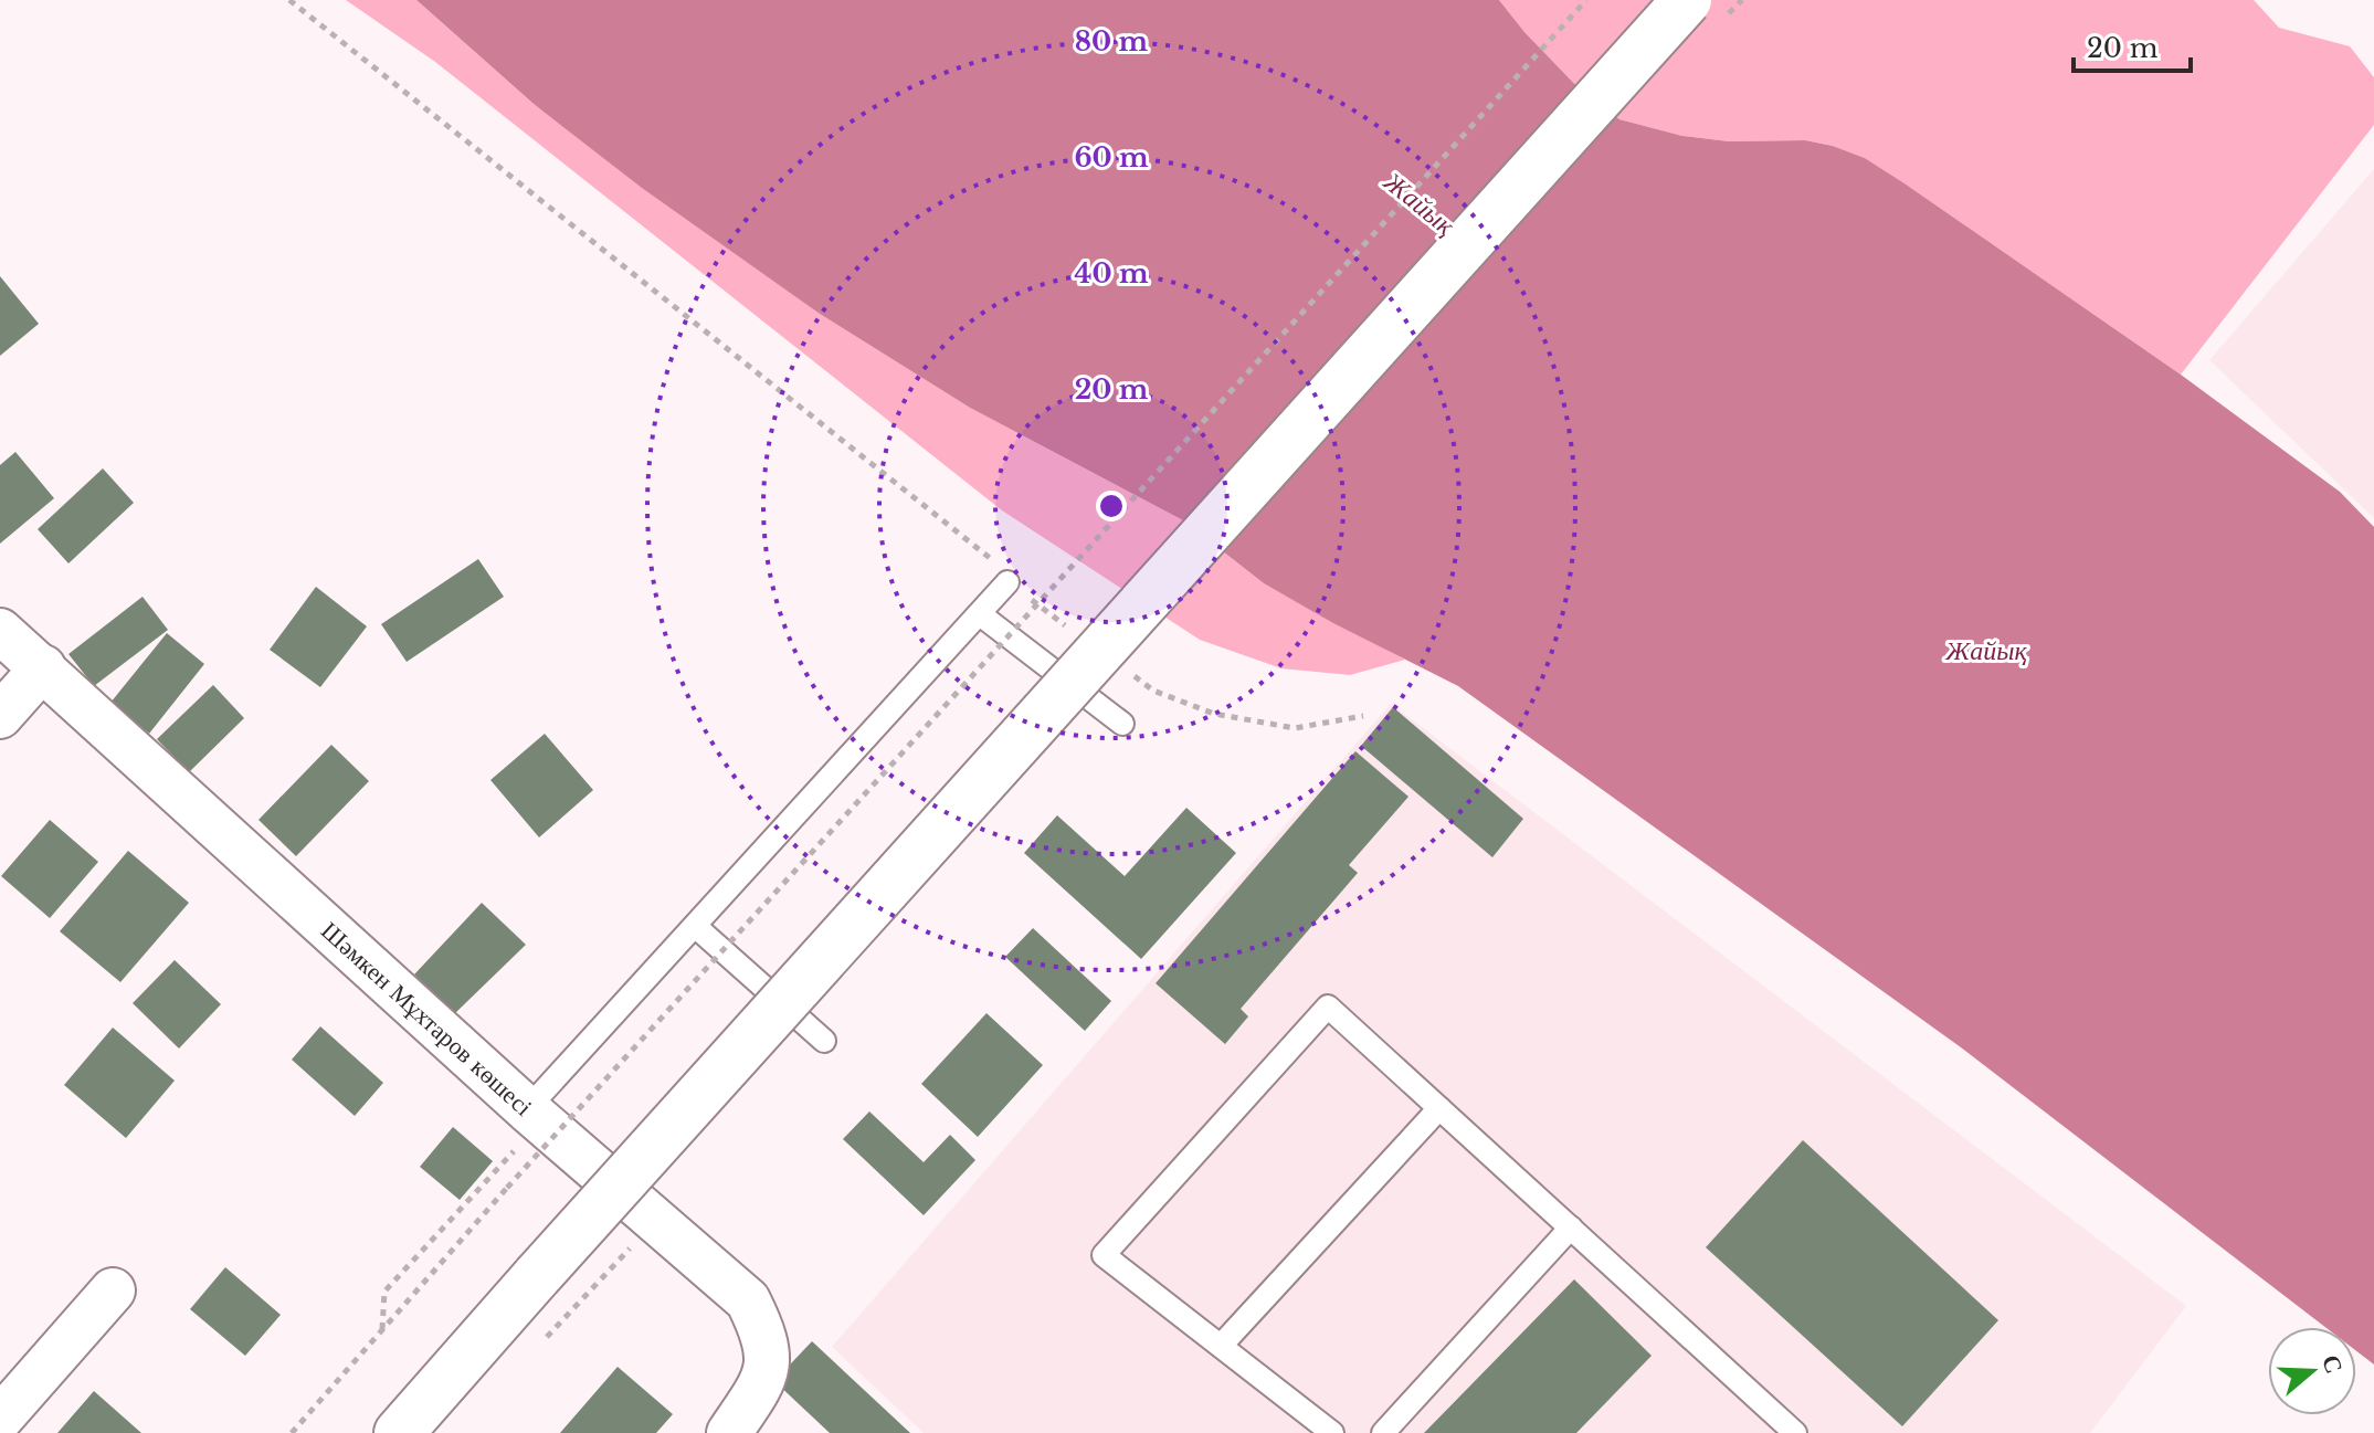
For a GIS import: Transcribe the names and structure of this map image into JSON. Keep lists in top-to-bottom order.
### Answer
{
  "streets": {
    "street": ["Шәмкен Мұхтаров көшесі"]
  },
  "water": ["Жайық"],
  "scale_bar": "20 m",
  "north": "right",
  "rings": [
    "80 m",
    "60 m",
    "40 m",
    "20 m"
  ]
}
